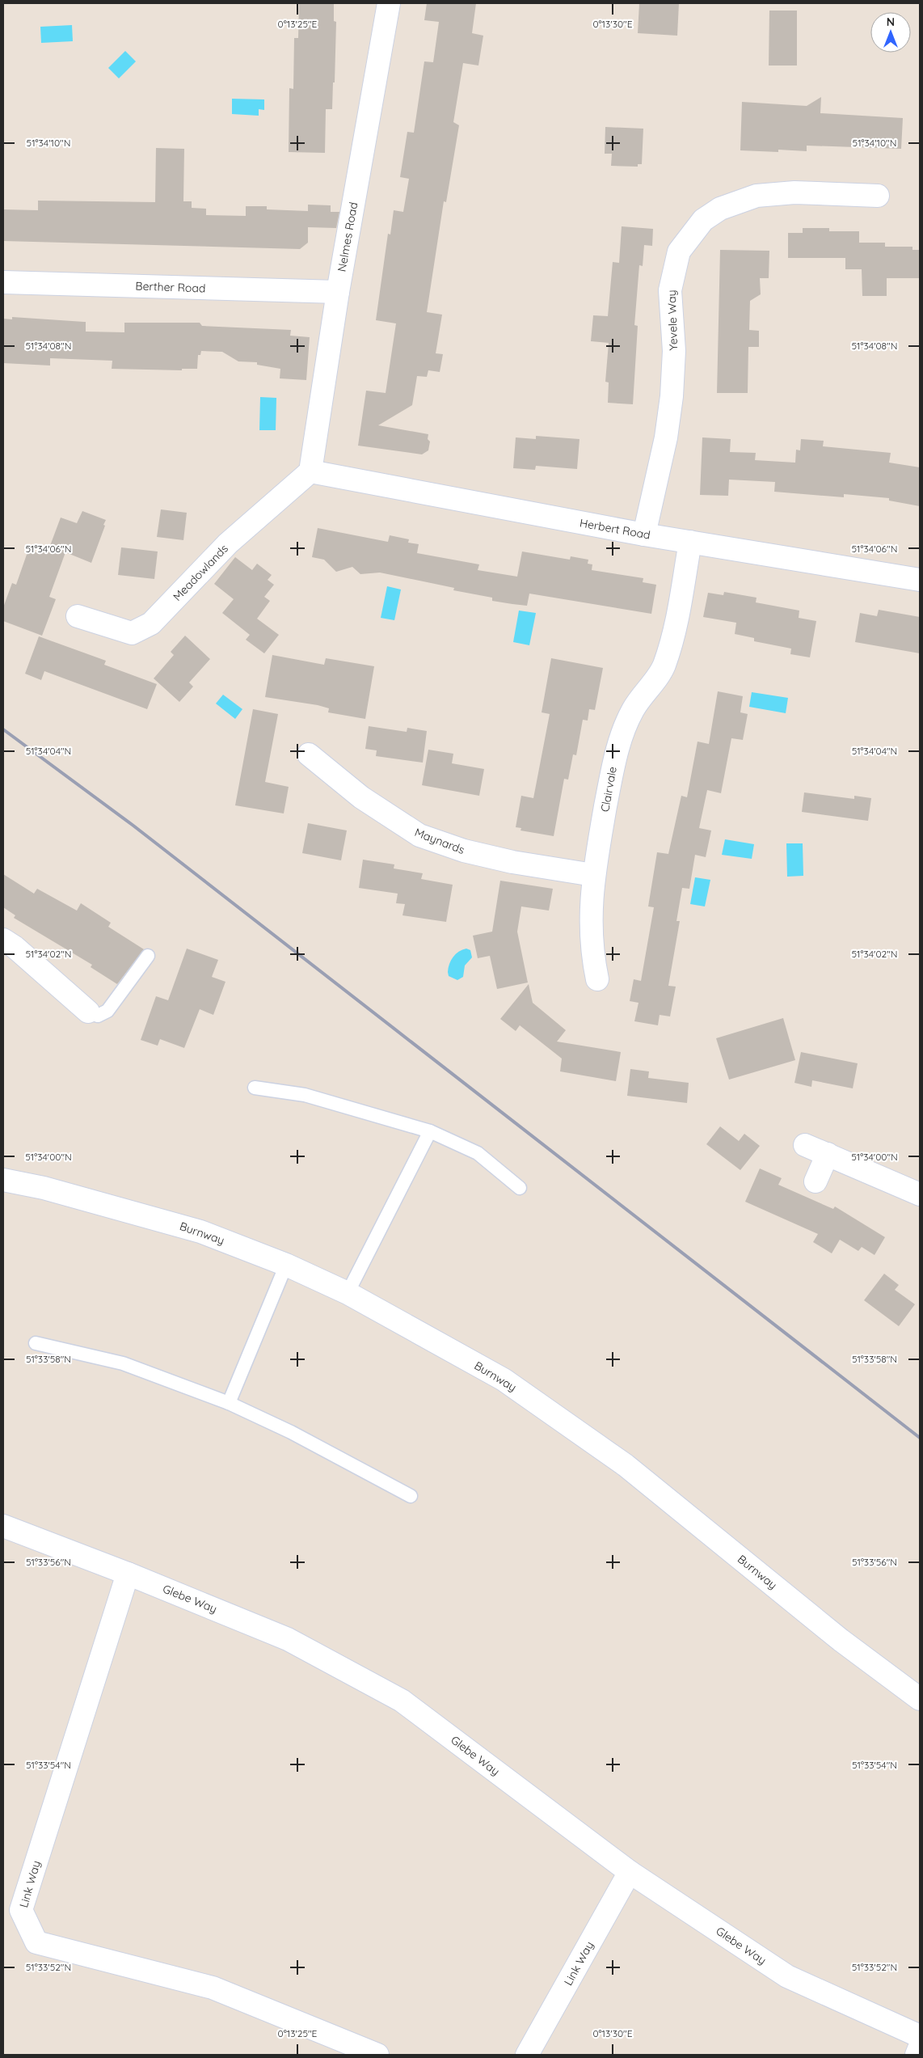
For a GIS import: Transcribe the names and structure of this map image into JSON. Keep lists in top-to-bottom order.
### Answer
{
  "streets": {
    "street": [
      "Nelmes Road",
      "Berther Road",
      "Yevele Way",
      "Herbert Road",
      "Meadowlands",
      "Clairvale",
      "Maynards",
      "Burnway",
      "Glebe Way",
      "Link Way"
    ]
  },
  "crossings": [
    ["Nelmes Road", "Berther Road"],
    ["Nelmes Road", "Herbert Road"],
    ["Nelmes Road", "Meadowlands"],
    ["Yevele Way", "Herbert Road"],
    ["Herbert Road", "Meadowlands"],
    ["Herbert Road", "Clairvale"],
    ["Clairvale", "Maynards"],
    ["Glebe Way", "Link Way"]
  ],
  "north": "top",
  "coordinates": [
    "0°13'25\"E",
    "0°13'30\"E",
    "51°34'10\"N",
    "51°34'08\"N",
    "51°34'06\"N",
    "51°34'04\"N",
    "51°34'02\"N",
    "51°34'00\"N",
    "51°33'58\"N",
    "51°33'56\"N",
    "51°33'54\"N",
    "51°33'52\"N"
  ]
}
